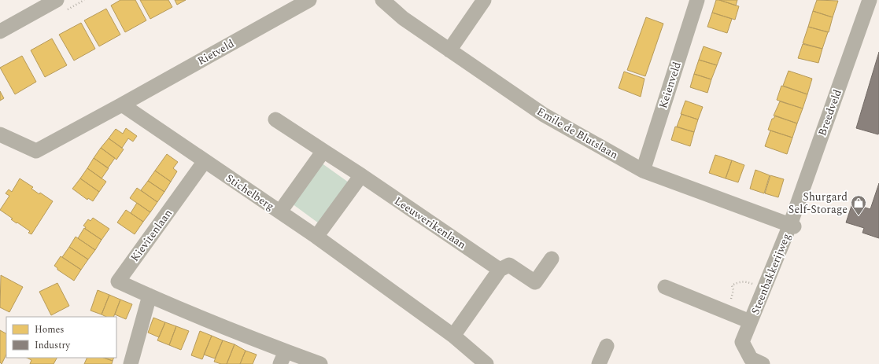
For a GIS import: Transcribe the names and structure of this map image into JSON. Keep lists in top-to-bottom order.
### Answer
{
  "streets": {
    "street": [
      "Rietveld",
      "Keienveld",
      "Breedveld",
      "Emile de Blutslaan",
      "Stichelberg",
      "Leeuwerikenlaan",
      "Kievitenlaan",
      "Steenbakkerijweg"
    ]
  },
  "crossings": [
    ["Rietveld", "Stichelberg"],
    ["Keienveld", "Emile de Blutslaan"],
    ["Breedveld", "Emile de Blutslaan"],
    ["Breedveld", "Steenbakkerijweg"],
    ["Emile de Blutslaan", "Steenbakkerijweg"],
    ["Stichelberg", "Kievitenlaan"]
  ],
  "places": {
    "shop": ["Shurgard Self-Storage"]
  },
  "legend": ["Homes", "Industry"]
}
